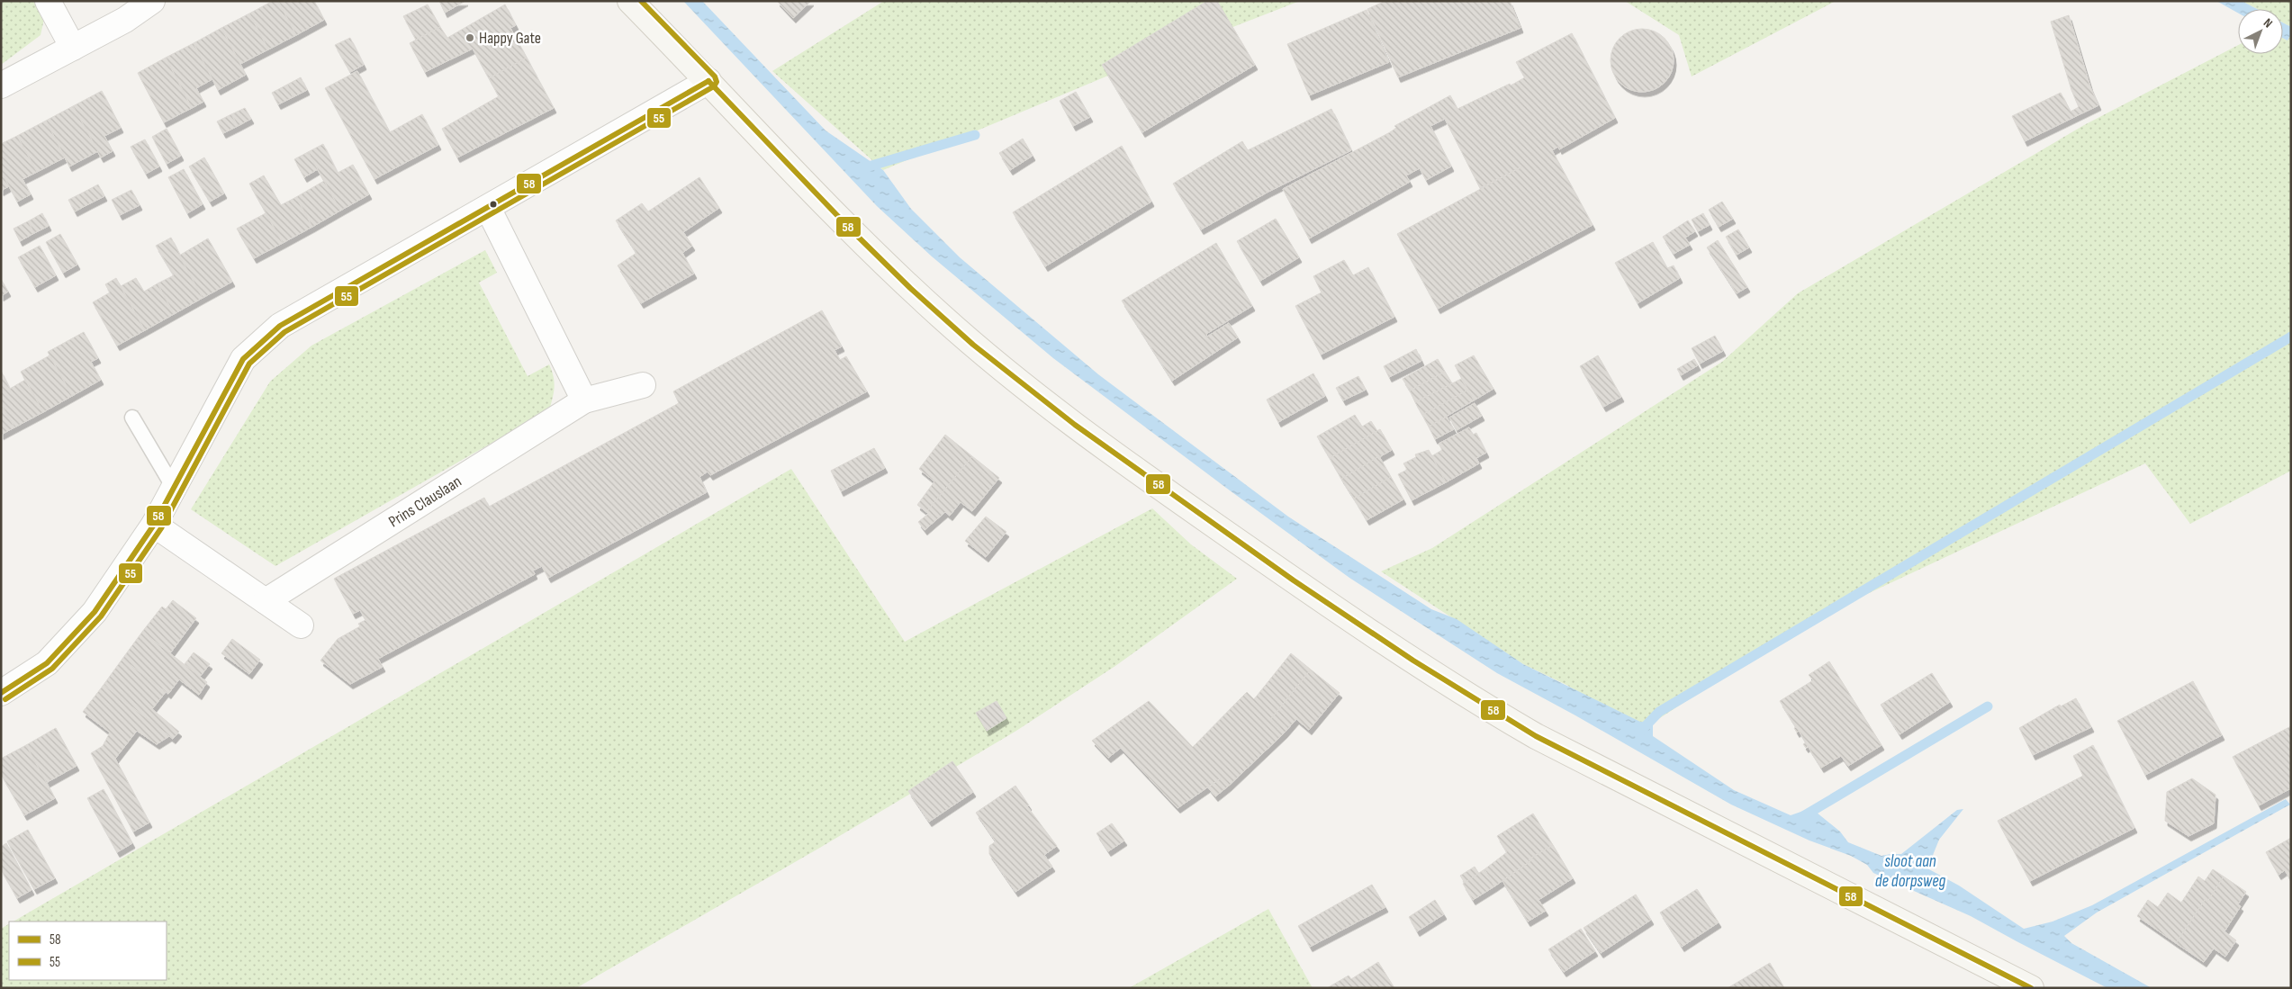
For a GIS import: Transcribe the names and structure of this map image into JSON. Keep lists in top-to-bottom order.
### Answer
{
  "streets": {
    "street": ["Prins Clauslaan"]
  },
  "water": ["sloot aan de dorpsweg"],
  "places": ["Happy Gate"],
  "lines": ["transit line 55", "transit line 58"],
  "legend": ["58", "55"],
  "north": "top right"
}
